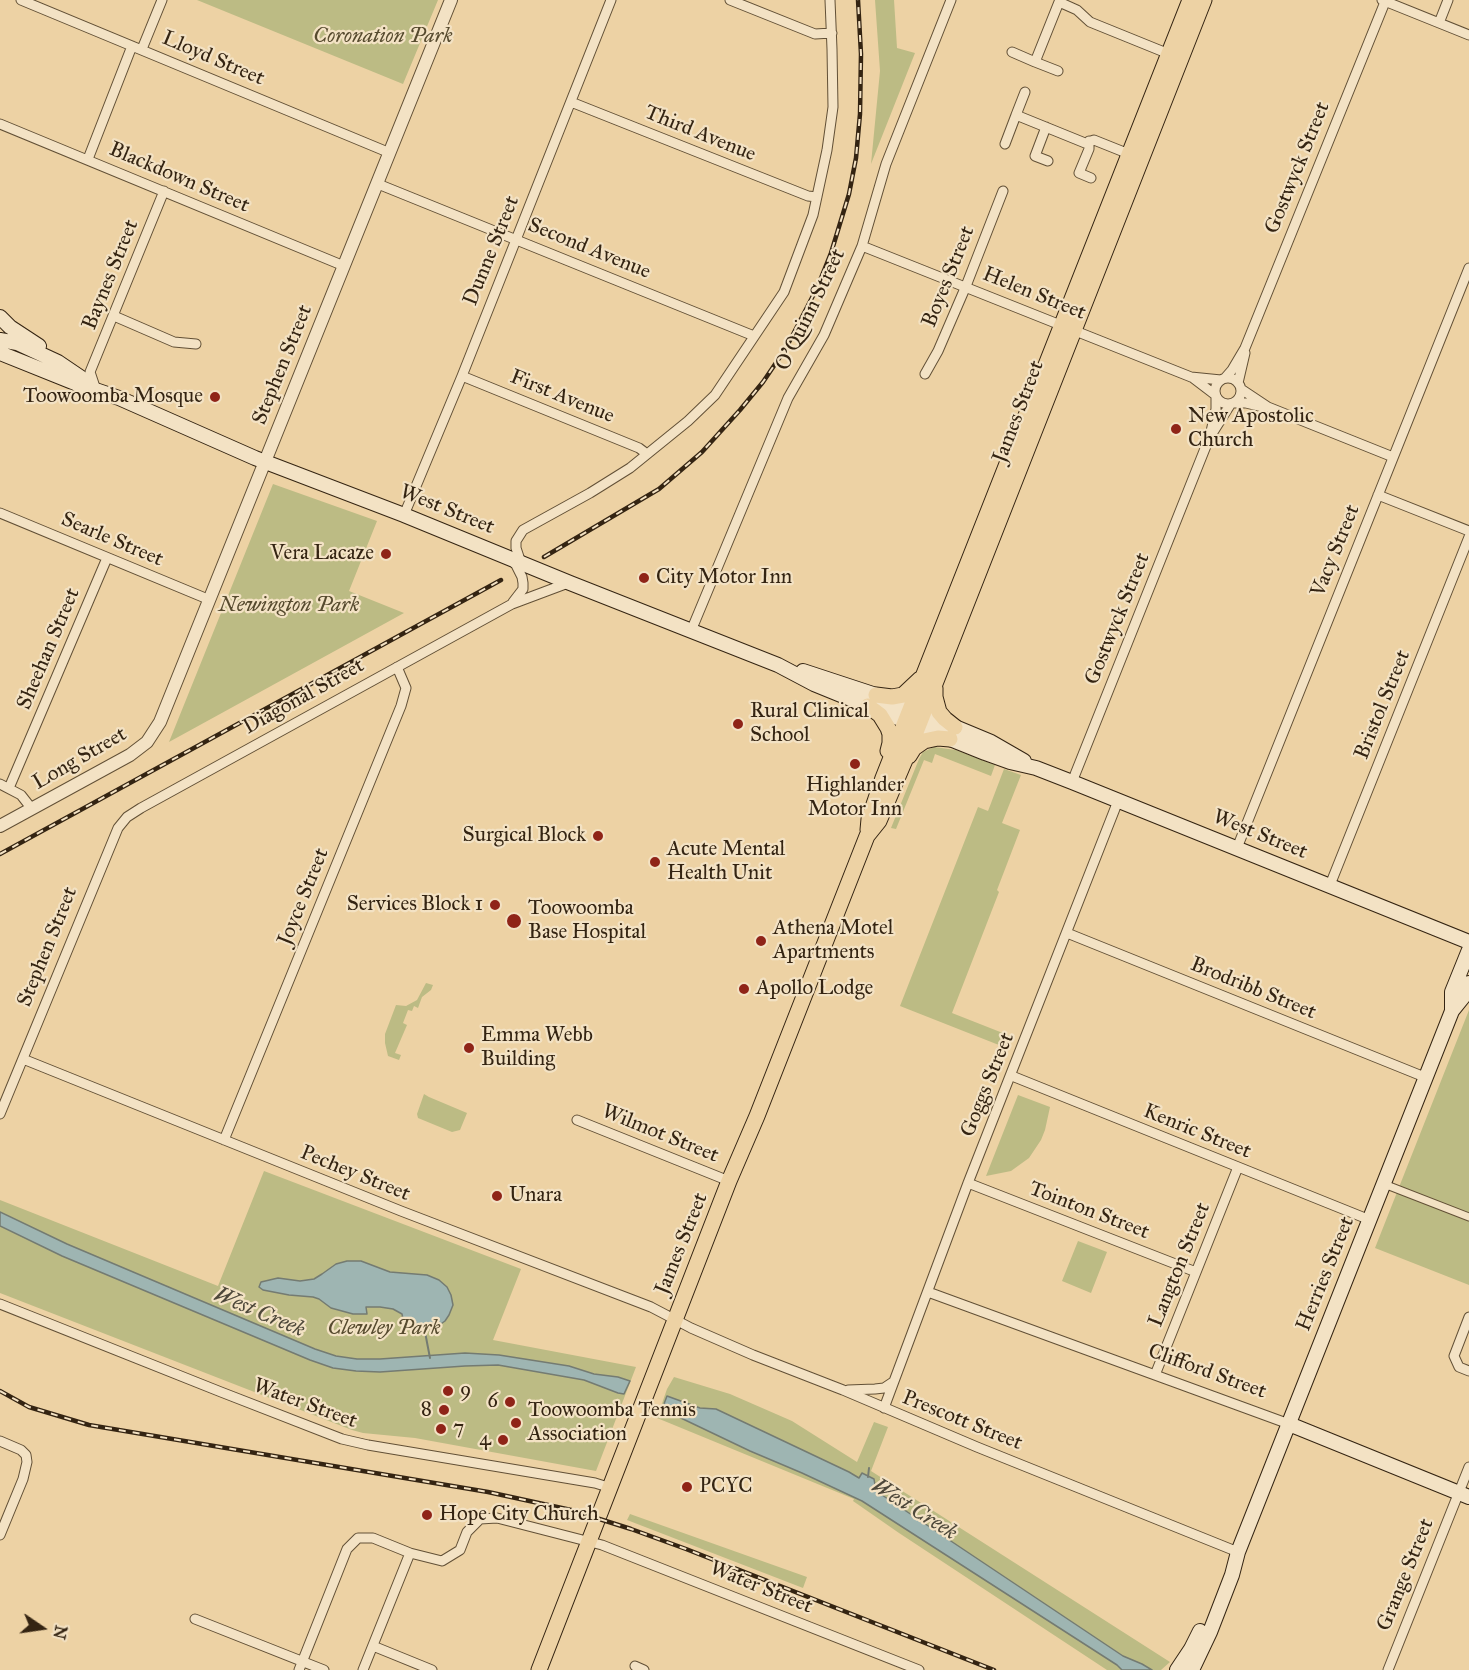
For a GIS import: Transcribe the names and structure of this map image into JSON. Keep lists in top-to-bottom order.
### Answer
{
  "streets": {
    "highway": ["James Street"],
    "main road": ["West Street", "Herries Street", "Clifford Street"],
    "street": [
      "Lloyd Street",
      "Third Avenue",
      "Gostwyck Street",
      "Blackdown Street",
      "Second Avenue",
      "Dunne Street",
      "Baynes Street",
      "Boyes Street",
      "Helen Street",
      "O'Quinn Street",
      "Stephen Street",
      "First Avenue",
      "Searle Street",
      "Vacy Street",
      "Sheehan Street",
      "Diagonal Street",
      "Bristol Street",
      "Long Street",
      "Joyce Street",
      "Brodribb Street",
      "Goggs Street",
      "Kenric Street",
      "Wilmot Street",
      "Pechey Street",
      "Tointon Street",
      "Langton Street",
      "Water Street",
      "Prescott Street",
      "Grange Street"
    ]
  },
  "crossings": [
    ["Lloyd Street", "Stephen Street"],
    ["Third Avenue", "Dunne Street"],
    ["Gostwyck Street", "Helen Street"],
    ["Gostwyck Street", "West Street"],
    ["Blackdown Street", "Baynes Street"],
    ["Blackdown Street", "Stephen Street"],
    ["Second Avenue", "Dunne Street"],
    ["Second Avenue", "Stephen Street"],
    ["Dunne Street", "First Avenue"],
    ["Dunne Street", "West Street"],
    ["Boyes Street", "Helen Street"],
    ["Helen Street", "O'Quinn Street"],
    ["Helen Street", "James Street"],
    ["O'Quinn Street", "West Street"],
    ["Stephen Street", "West Street"],
    ["Stephen Street", "Searle Street"],
    ["Stephen Street", "Diagonal Street"],
    ["Stephen Street", "Long Street"],
    ["Stephen Street", "Pechey Street"],
    ["James Street", "West Street"],
    ["James Street", "Wilmot Street"],
    ["James Street", "Pechey Street"],
    ["James Street", "Water Street"],
    ["James Street", "Prescott Street"],
    ["West Street", "Vacy Street"],
    ["West Street", "Diagonal Street"],
    ["West Street", "Bristol Street"],
    ["West Street", "Goggs Street"],
    ["Searle Street", "Sheehan Street"],
    ["Diagonal Street", "Joyce Street"],
    ["Joyce Street", "Pechey Street"],
    ["Brodribb Street", "Goggs Street"],
    ["Brodribb Street", "Herries Street"],
    ["Goggs Street", "Kenric Street"],
    ["Goggs Street", "Tointon Street"],
    ["Goggs Street", "Clifford Street"],
    ["Goggs Street", "Prescott Street"],
    ["Kenric Street", "Langton Street"],
    ["Kenric Street", "Herries Street"],
    ["Pechey Street", "Prescott Street"],
    ["Tointon Street", "Langton Street"],
    ["Langton Street", "Clifford Street"],
    ["Herries Street", "Clifford Street"],
    ["Herries Street", "Prescott Street"],
    ["Clifford Street", "Grange Street"]
  ],
  "water": ["West Creek"],
  "parks": ["Coronation Park", "Newington Park", "Clewley Park"],
  "places": [
    "Toowoomba Mosque",
    "New Apostolic Church",
    "Vera Lacaze",
    "City Motor Inn",
    "Rural Clinical School",
    "Highlander Motor Inn",
    "Surgical Block",
    "Acute Mental Health Unit",
    "Services Block 1",
    "Toowoomba Base Hospital",
    "Athena Motel Apartments",
    "Apollo Lodge",
    "Emma Webb Building",
    "Unara",
    "9",
    "6",
    "8",
    "Toowoomba Tennis Association",
    "7",
    "4",
    "PCYC",
    "Hope City Church"
  ],
  "north": "right"
}
